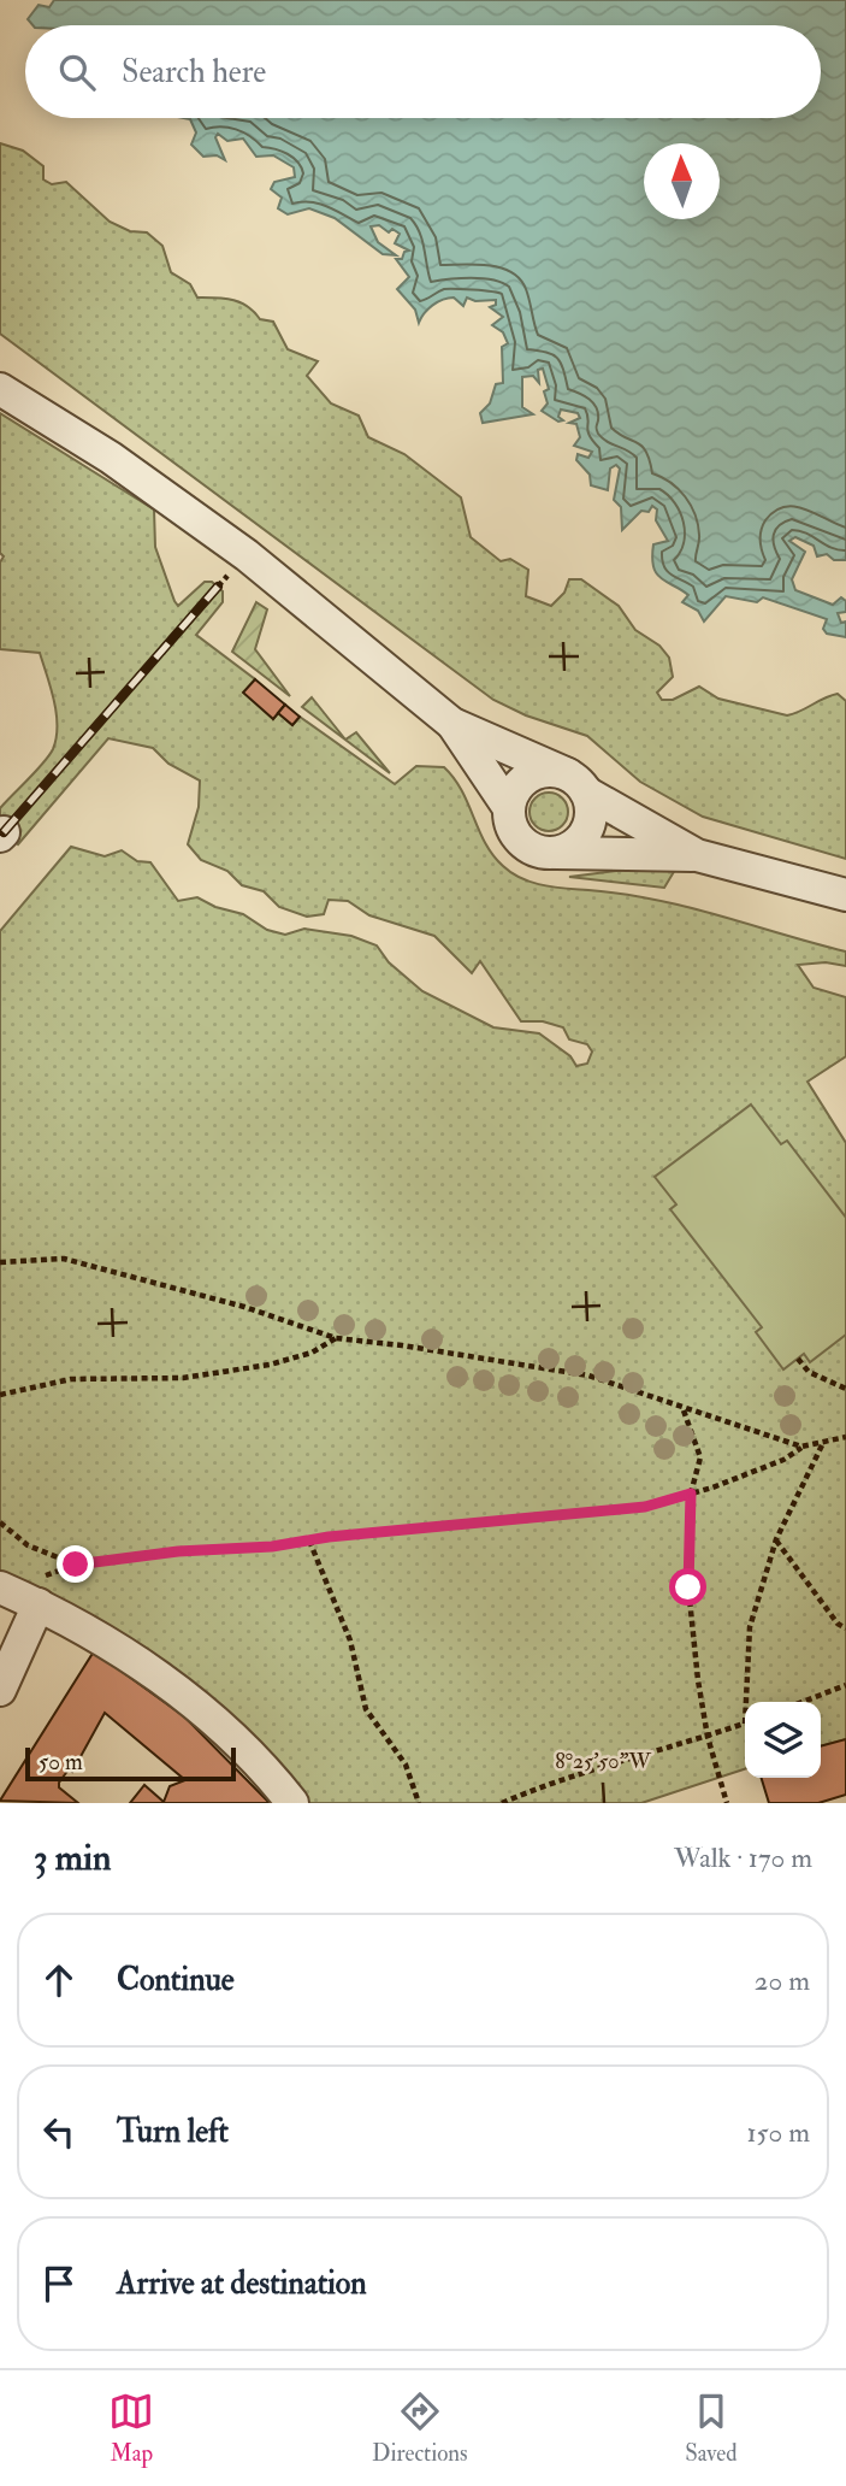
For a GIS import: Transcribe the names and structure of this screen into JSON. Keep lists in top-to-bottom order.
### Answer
{
  "scale_bar": "50 m",
  "north": "top",
  "page": {
    "search": "Search here",
    "scale": "50 m",
    "heading": ["3 min", "Walk · 170 m"],
    "list": [
      ["Continue", "20 m"],
      ["Turn left", "150 m"],
      "Arrive at destination"
    ],
    "nav": ["Map", "Directions", "Saved"]
  },
  "coordinates": ["8°25'50\"W"]
}
